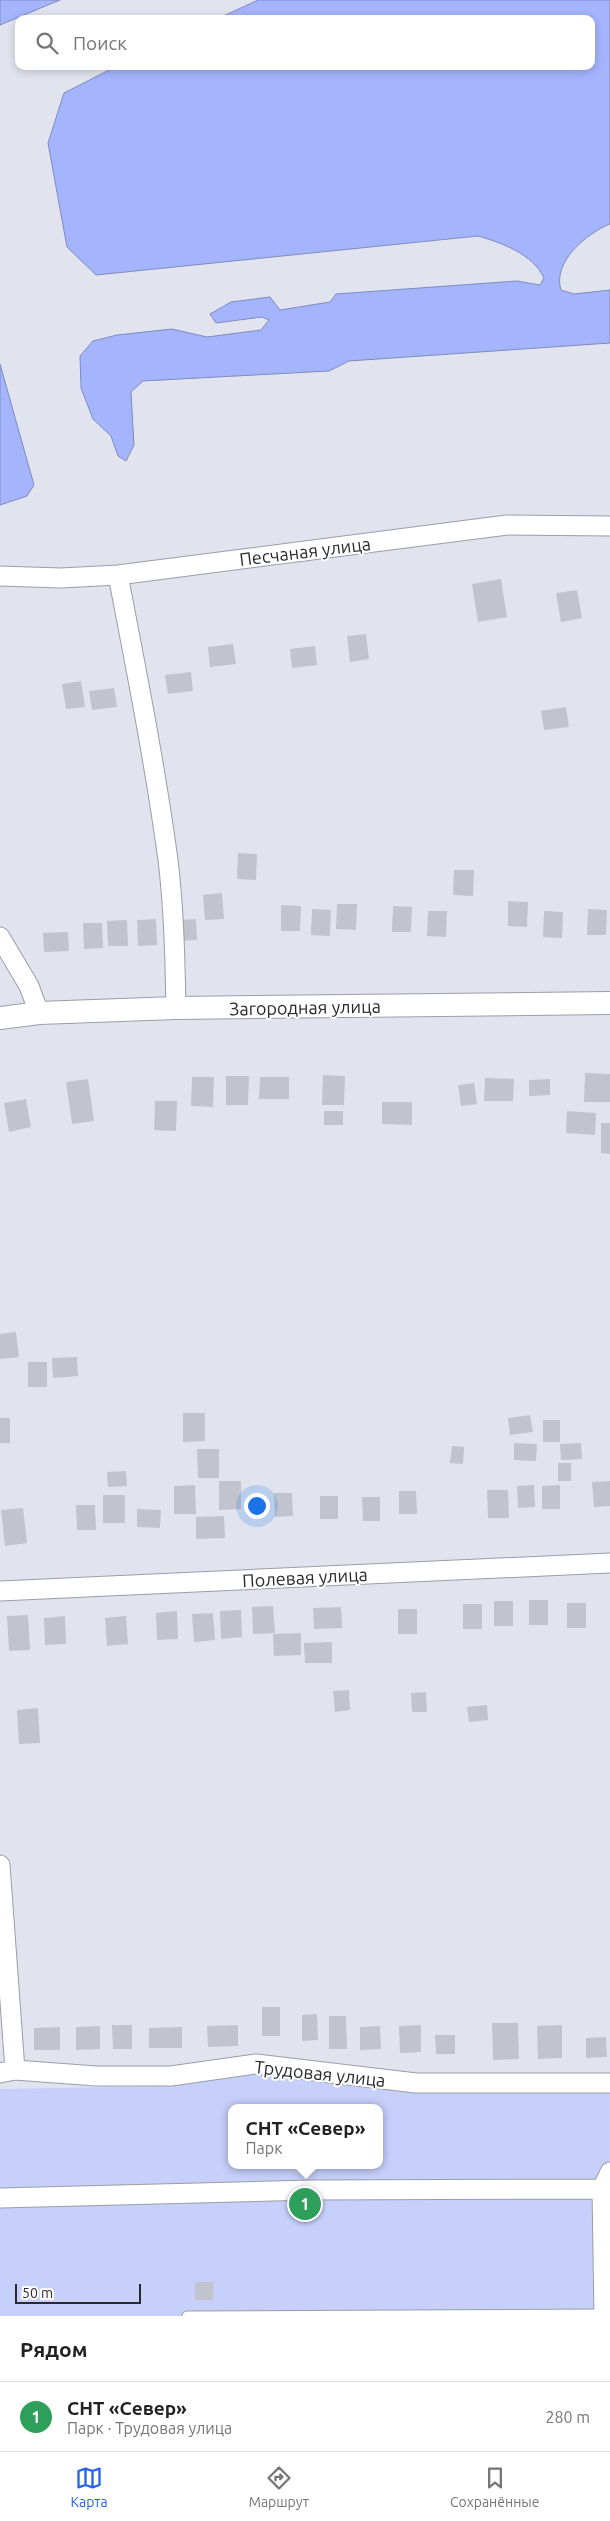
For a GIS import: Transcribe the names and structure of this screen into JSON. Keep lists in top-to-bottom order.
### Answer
{
  "streets": {
    "street": [
      "Песчаная улица",
      "Загородная улица",
      "Полевая улица",
      "Трудовая улица"
    ]
  },
  "scale_bar": "50 m",
  "page": {
    "search": "Поиск",
    "popup": ["СНТ «Север»", "Парк"],
    "pins": "1",
    "scale": "50 m",
    "heading": "Рядом",
    "list": [
      {
        "mark": "1",
        "name": "СНТ «Север»",
        "note": "Парк · Трудовая улица",
        "value": "280 m"
      }
    ],
    "nav": ["Карта", "Маршрут", "Сохранённые"]
  }
}
